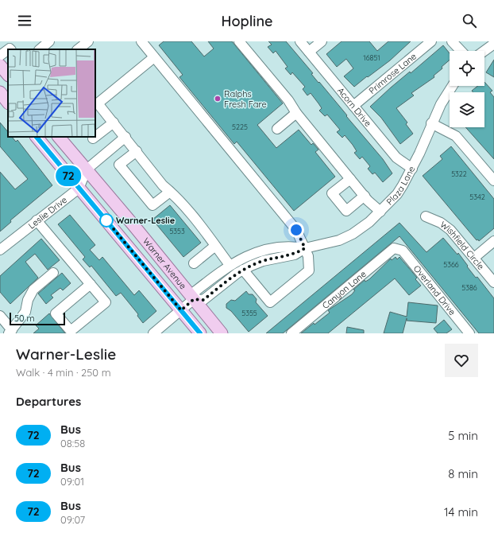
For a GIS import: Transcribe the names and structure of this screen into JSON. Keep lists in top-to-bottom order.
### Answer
{
  "streets": {
    "main road": ["Warner Avenue"],
    "street": [
      "Primrose Lane",
      "Acorn Drive",
      "Plaza Lane",
      "Leslie Drive",
      "Wishfield Circle",
      "Canyon Lane",
      "Overland Drive"
    ]
  },
  "crossings": [
    ["Primrose Lane", "Acorn Drive"],
    ["Acorn Drive", "Plaza Lane"],
    ["Plaza Lane", "Warner Avenue"],
    ["Leslie Drive", "Warner Avenue"],
    ["Canyon Lane", "Overland Drive"]
  ],
  "places": ["Ralphs Fresh Fare", "Warner-Leslie"],
  "lines": ["bus line 72"],
  "house_numbers": [
    "16851",
    "5225",
    "5322",
    "5342",
    "5353",
    "5366",
    "5386",
    "5355"
  ],
  "scale_bar": "50 m",
  "page": {
    "header": "Hopline",
    "on_map": "72",
    "scale": "50 m",
    "heading": [
      ["Warner-Leslie", "Walk · 4 min · 250 m"],
      "Departures"
    ],
    "list": [
      {
        "mark": "72",
        "name": "Bus",
        "note": "08:58",
        "value": "5 min"
      },
      {
        "mark": "72",
        "name": "Bus",
        "note": "09:01",
        "value": "8 min"
      },
      {
        "mark": "72",
        "name": "Bus",
        "note": "09:07",
        "value": "14 min"
      }
    ]
  }
}
